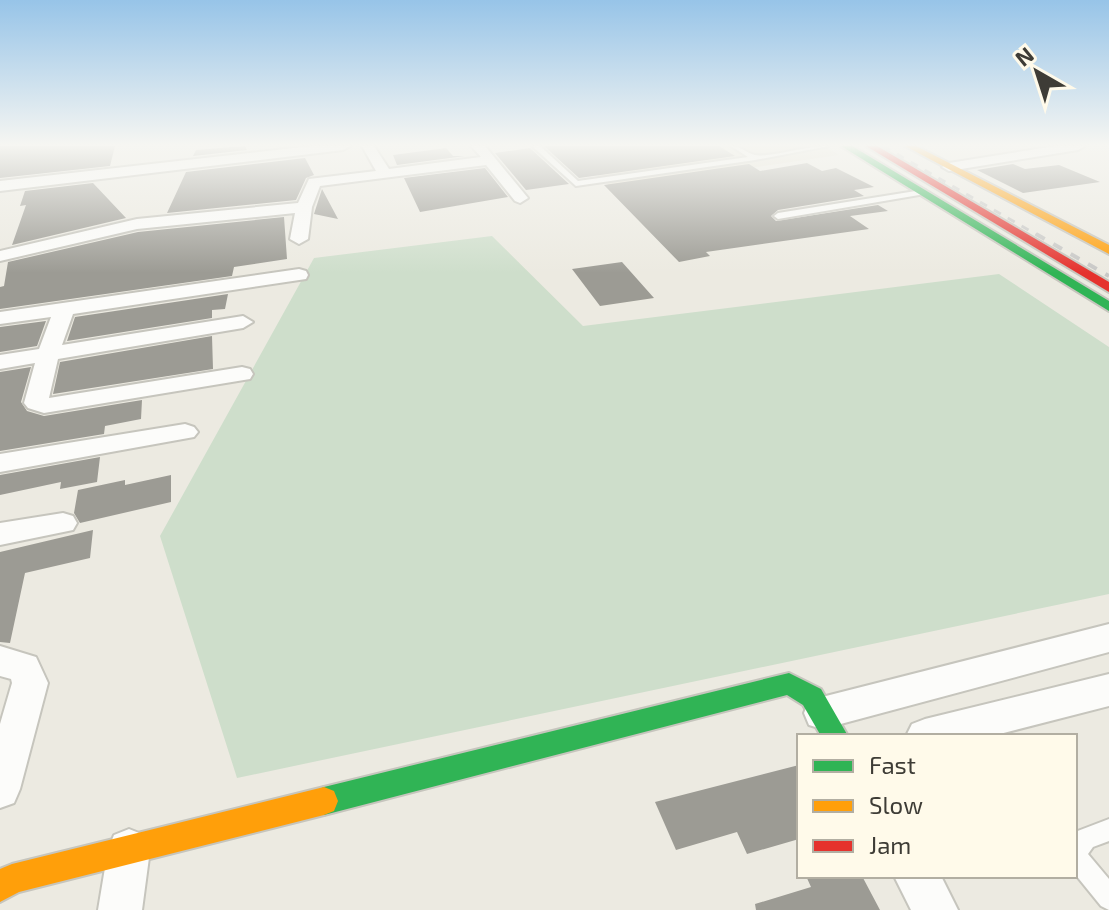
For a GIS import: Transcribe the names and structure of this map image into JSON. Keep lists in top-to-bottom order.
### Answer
{
  "legend": ["Fast", "Slow", "Jam"],
  "north": "top left"
}
